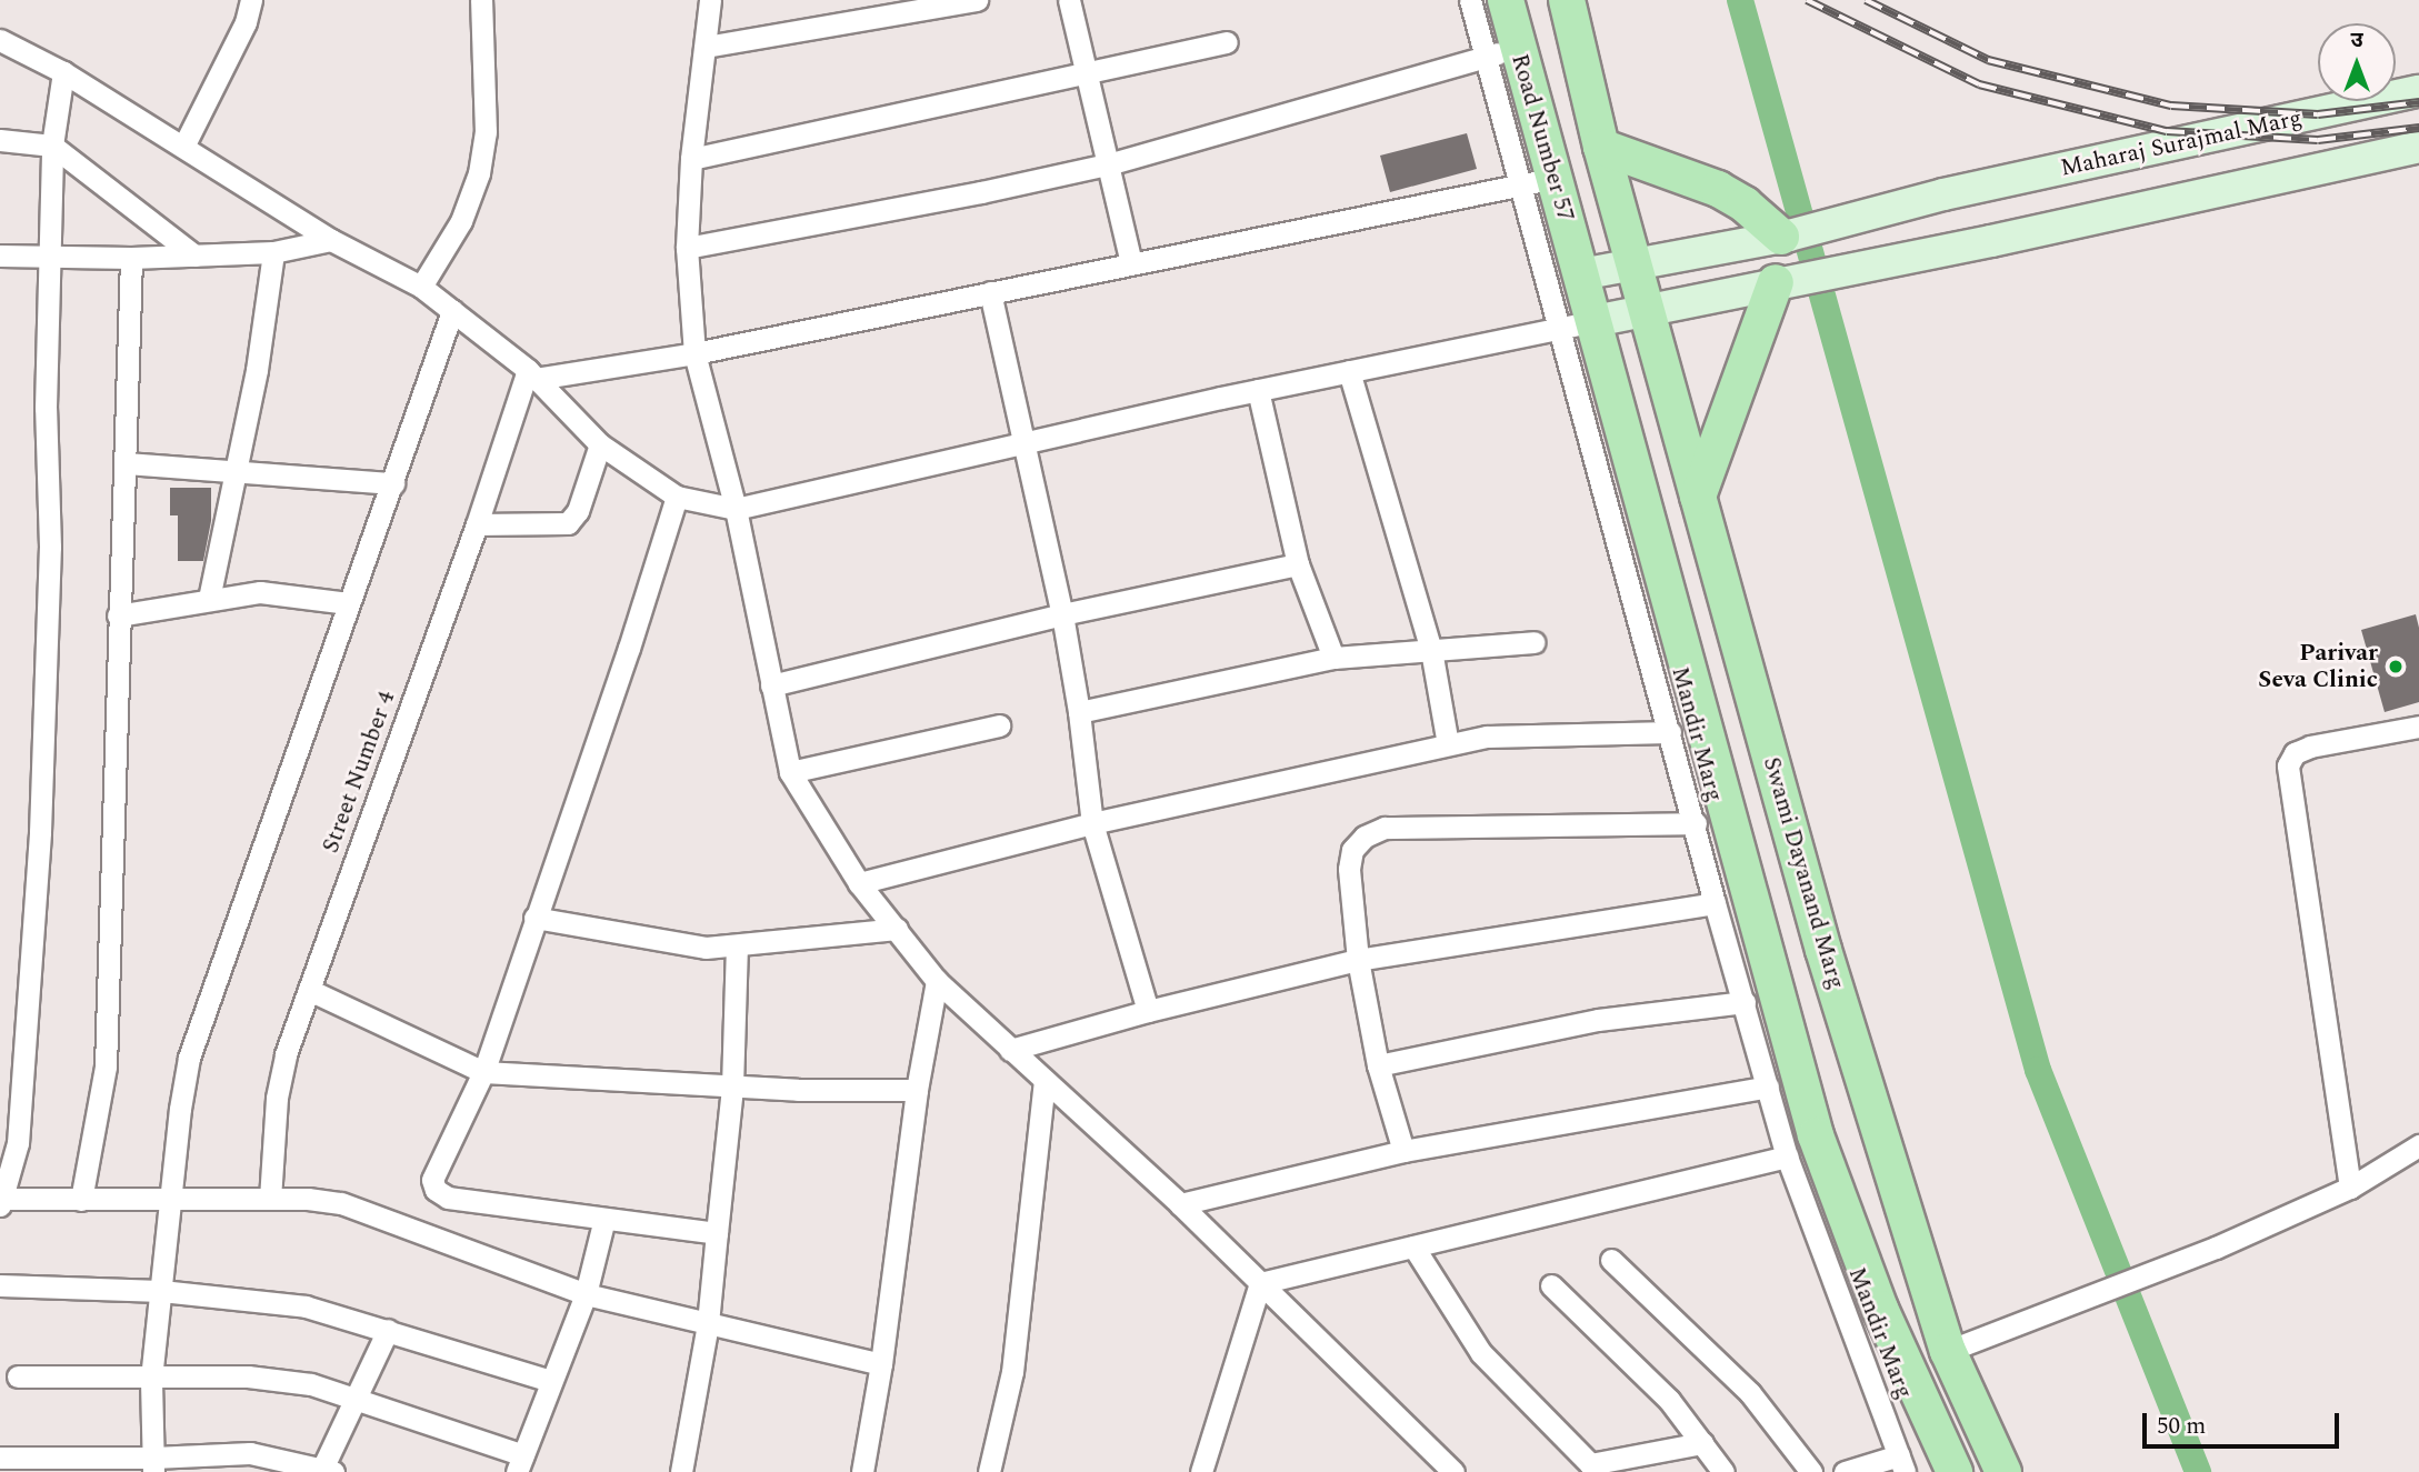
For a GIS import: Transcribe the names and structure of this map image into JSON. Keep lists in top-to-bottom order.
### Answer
{
  "streets": {
    "main road": ["Road Number 57", "Maharaj Surajmal Marg", "Swami Dayanand Marg"],
    "street": ["Mandir Marg", "Street Number 4"]
  },
  "crossings": [
    ["Road Number 57", "Maharaj Surajmal Marg"],
    ["Road Number 57", "Mandir Marg"],
    ["Maharaj Surajmal Marg", "Swami Dayanand Marg"]
  ],
  "places": ["Parivar Seva Clinic"],
  "scale_bar": "50 m",
  "north": "top"
}
